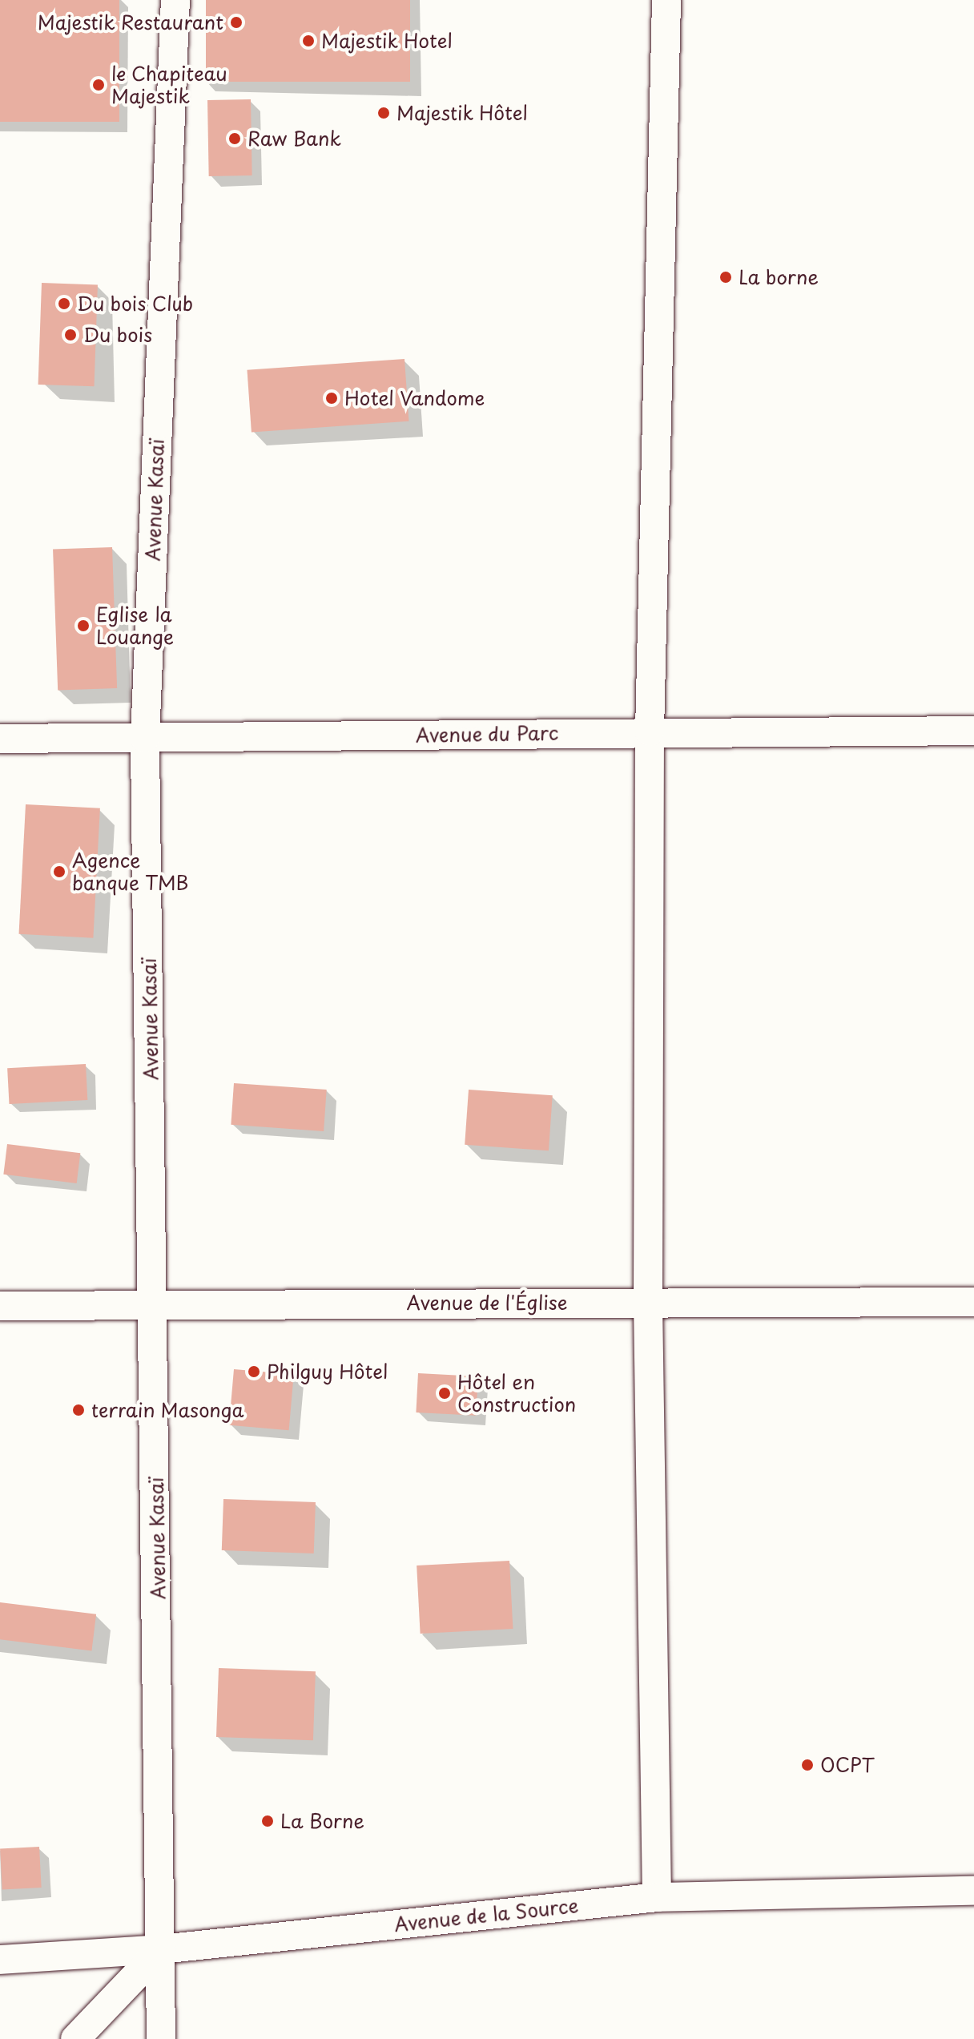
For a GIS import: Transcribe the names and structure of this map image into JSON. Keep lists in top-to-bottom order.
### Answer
{
  "streets": {
    "street": [
      "Avenue Kasaï",
      "Avenue du Parc",
      "Avenue de l'Église",
      "Avenue de la Source"
    ]
  },
  "crossings": [
    ["Avenue Kasaï", "Avenue du Parc"],
    ["Avenue Kasaï", "Avenue de l'Église"],
    ["Avenue Kasaï", "Avenue de la Source"]
  ],
  "places": [
    "Majestik Restaurant",
    "Majestik Hotel",
    "le Chapiteau Majestik",
    "Majestik Hôtel",
    "Raw Bank",
    "La borne",
    "Du bois Club",
    "Du bois",
    "Hotel Vandome",
    "Eglise la Louange",
    "Agence banque TMB",
    "Philguy Hôtel",
    "Hôtel en Construction",
    "terrain Masonga",
    "OCPT",
    "La Borne"
  ]
}
